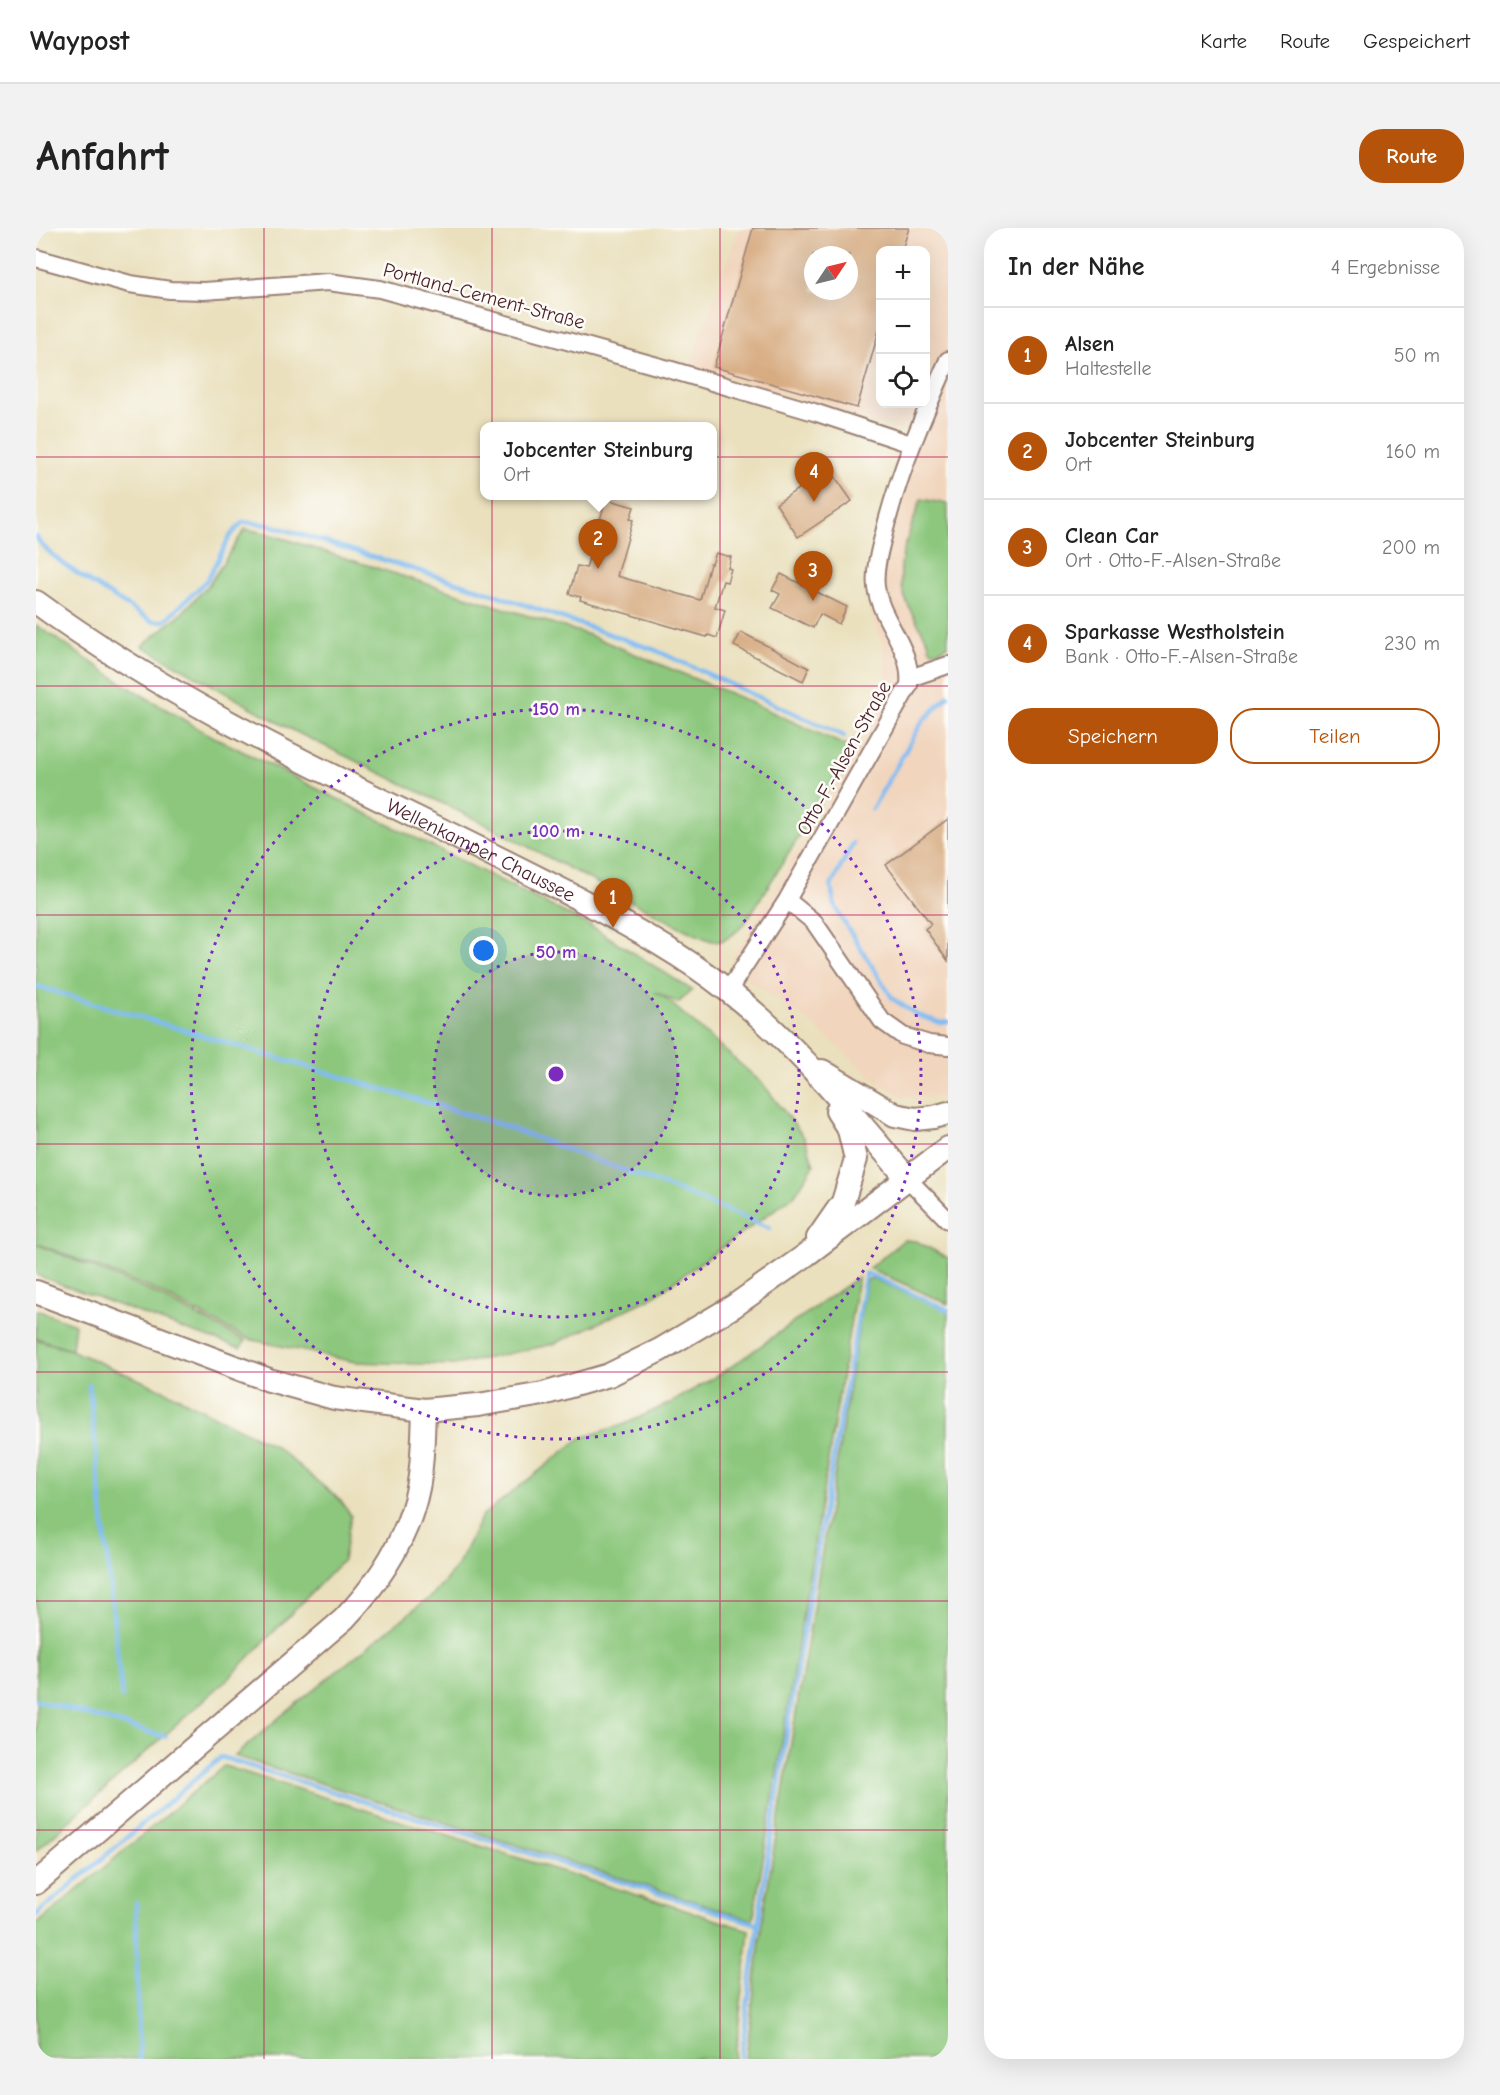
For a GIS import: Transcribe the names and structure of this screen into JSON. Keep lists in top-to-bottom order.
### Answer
{
  "streets": {
    "main road": ["Wellenkamper Chaussee"],
    "street": ["Portland-Cement-Straße", "Otto-F.-Alsen-Straße"]
  },
  "crossings": [
    ["Portland-Cement-Straße", "Otto-F.-Alsen-Straße"],
    ["Otto-F.-Alsen-Straße", "Wellenkamper Chaussee"]
  ],
  "north": "top right",
  "page": {
    "header": "Waypost",
    "nav": ["Karte", "Route", "Gespeichert"],
    "buttons": [
      "Route",
      ["Speichern", "Teilen"]
    ],
    "title": "Anfahrt",
    "heading": ["In der Nähe", "4 Ergebnisse"],
    "map_buttons": ["+", "−"],
    "list": [
      {
        "mark": "1",
        "name": "Alsen",
        "note": "Haltestelle",
        "value": "50 m"
      },
      {
        "mark": "2",
        "name": "Jobcenter Steinburg",
        "note": "Ort",
        "value": "160 m"
      },
      {
        "mark": "3",
        "name": "Clean Car",
        "note": "Ort · Otto-F.-Alsen-Straße",
        "value": "200 m"
      },
      {
        "mark": "4",
        "name": "Sparkasse Westholstein",
        "note": "Bank · Otto-F.-Alsen-Straße",
        "value": "230 m"
      }
    ],
    "popup": ["Jobcenter Steinburg", "Ort"],
    "pins": [
      "4",
      "2",
      "3",
      "1"
    ]
  },
  "rings": ["150 m", "100 m", "50 m"]
}
